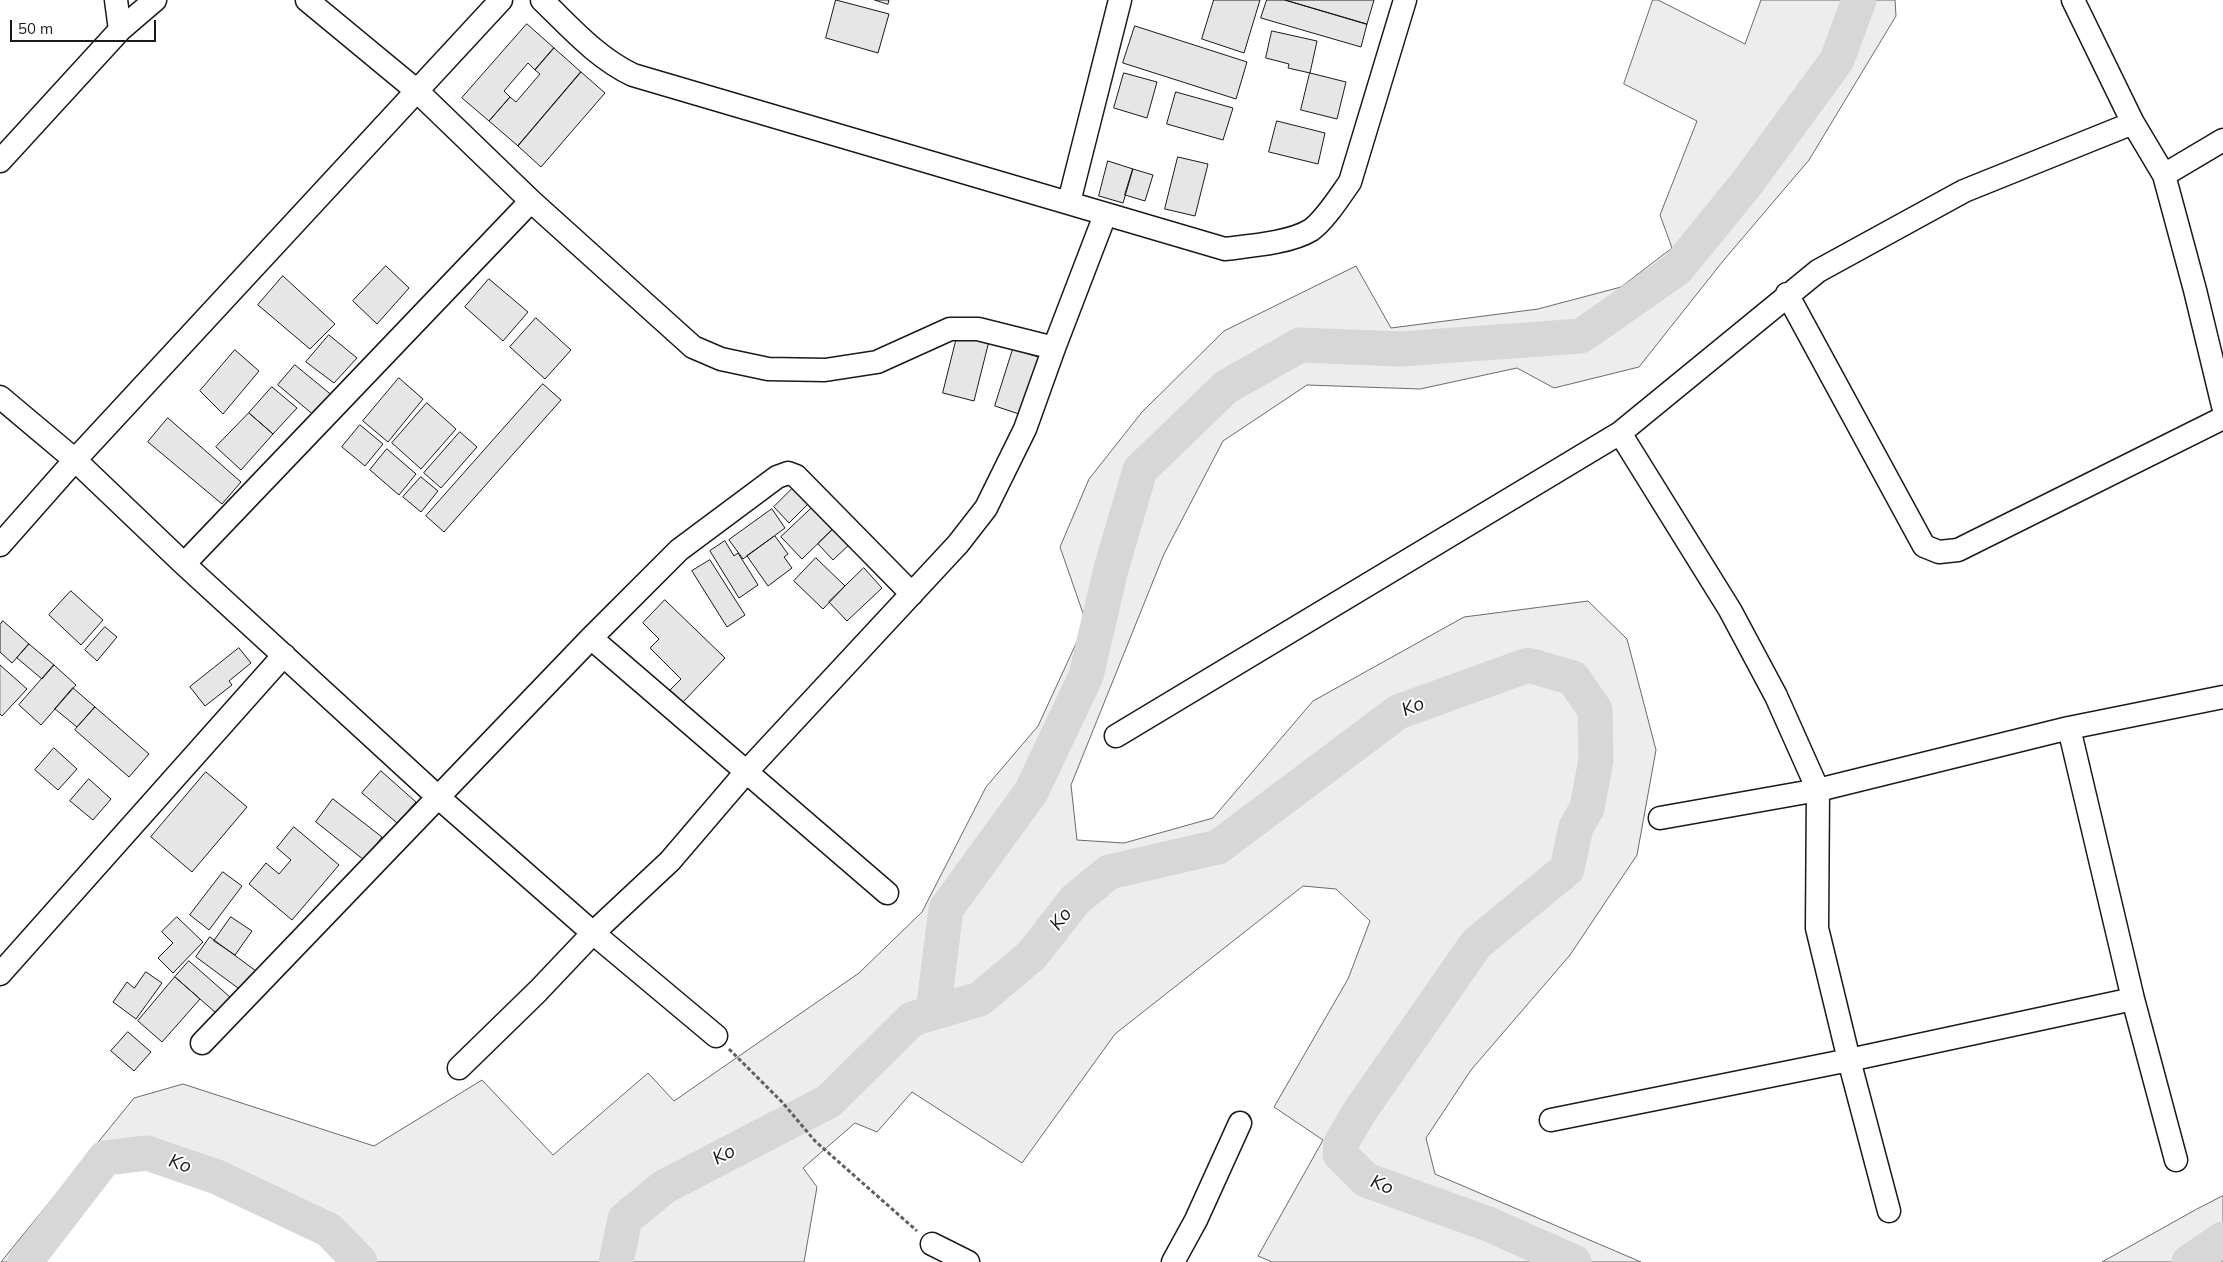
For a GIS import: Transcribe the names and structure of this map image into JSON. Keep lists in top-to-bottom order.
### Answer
{
  "water": ["Ko"],
  "scale_bar": "50 m"
}
